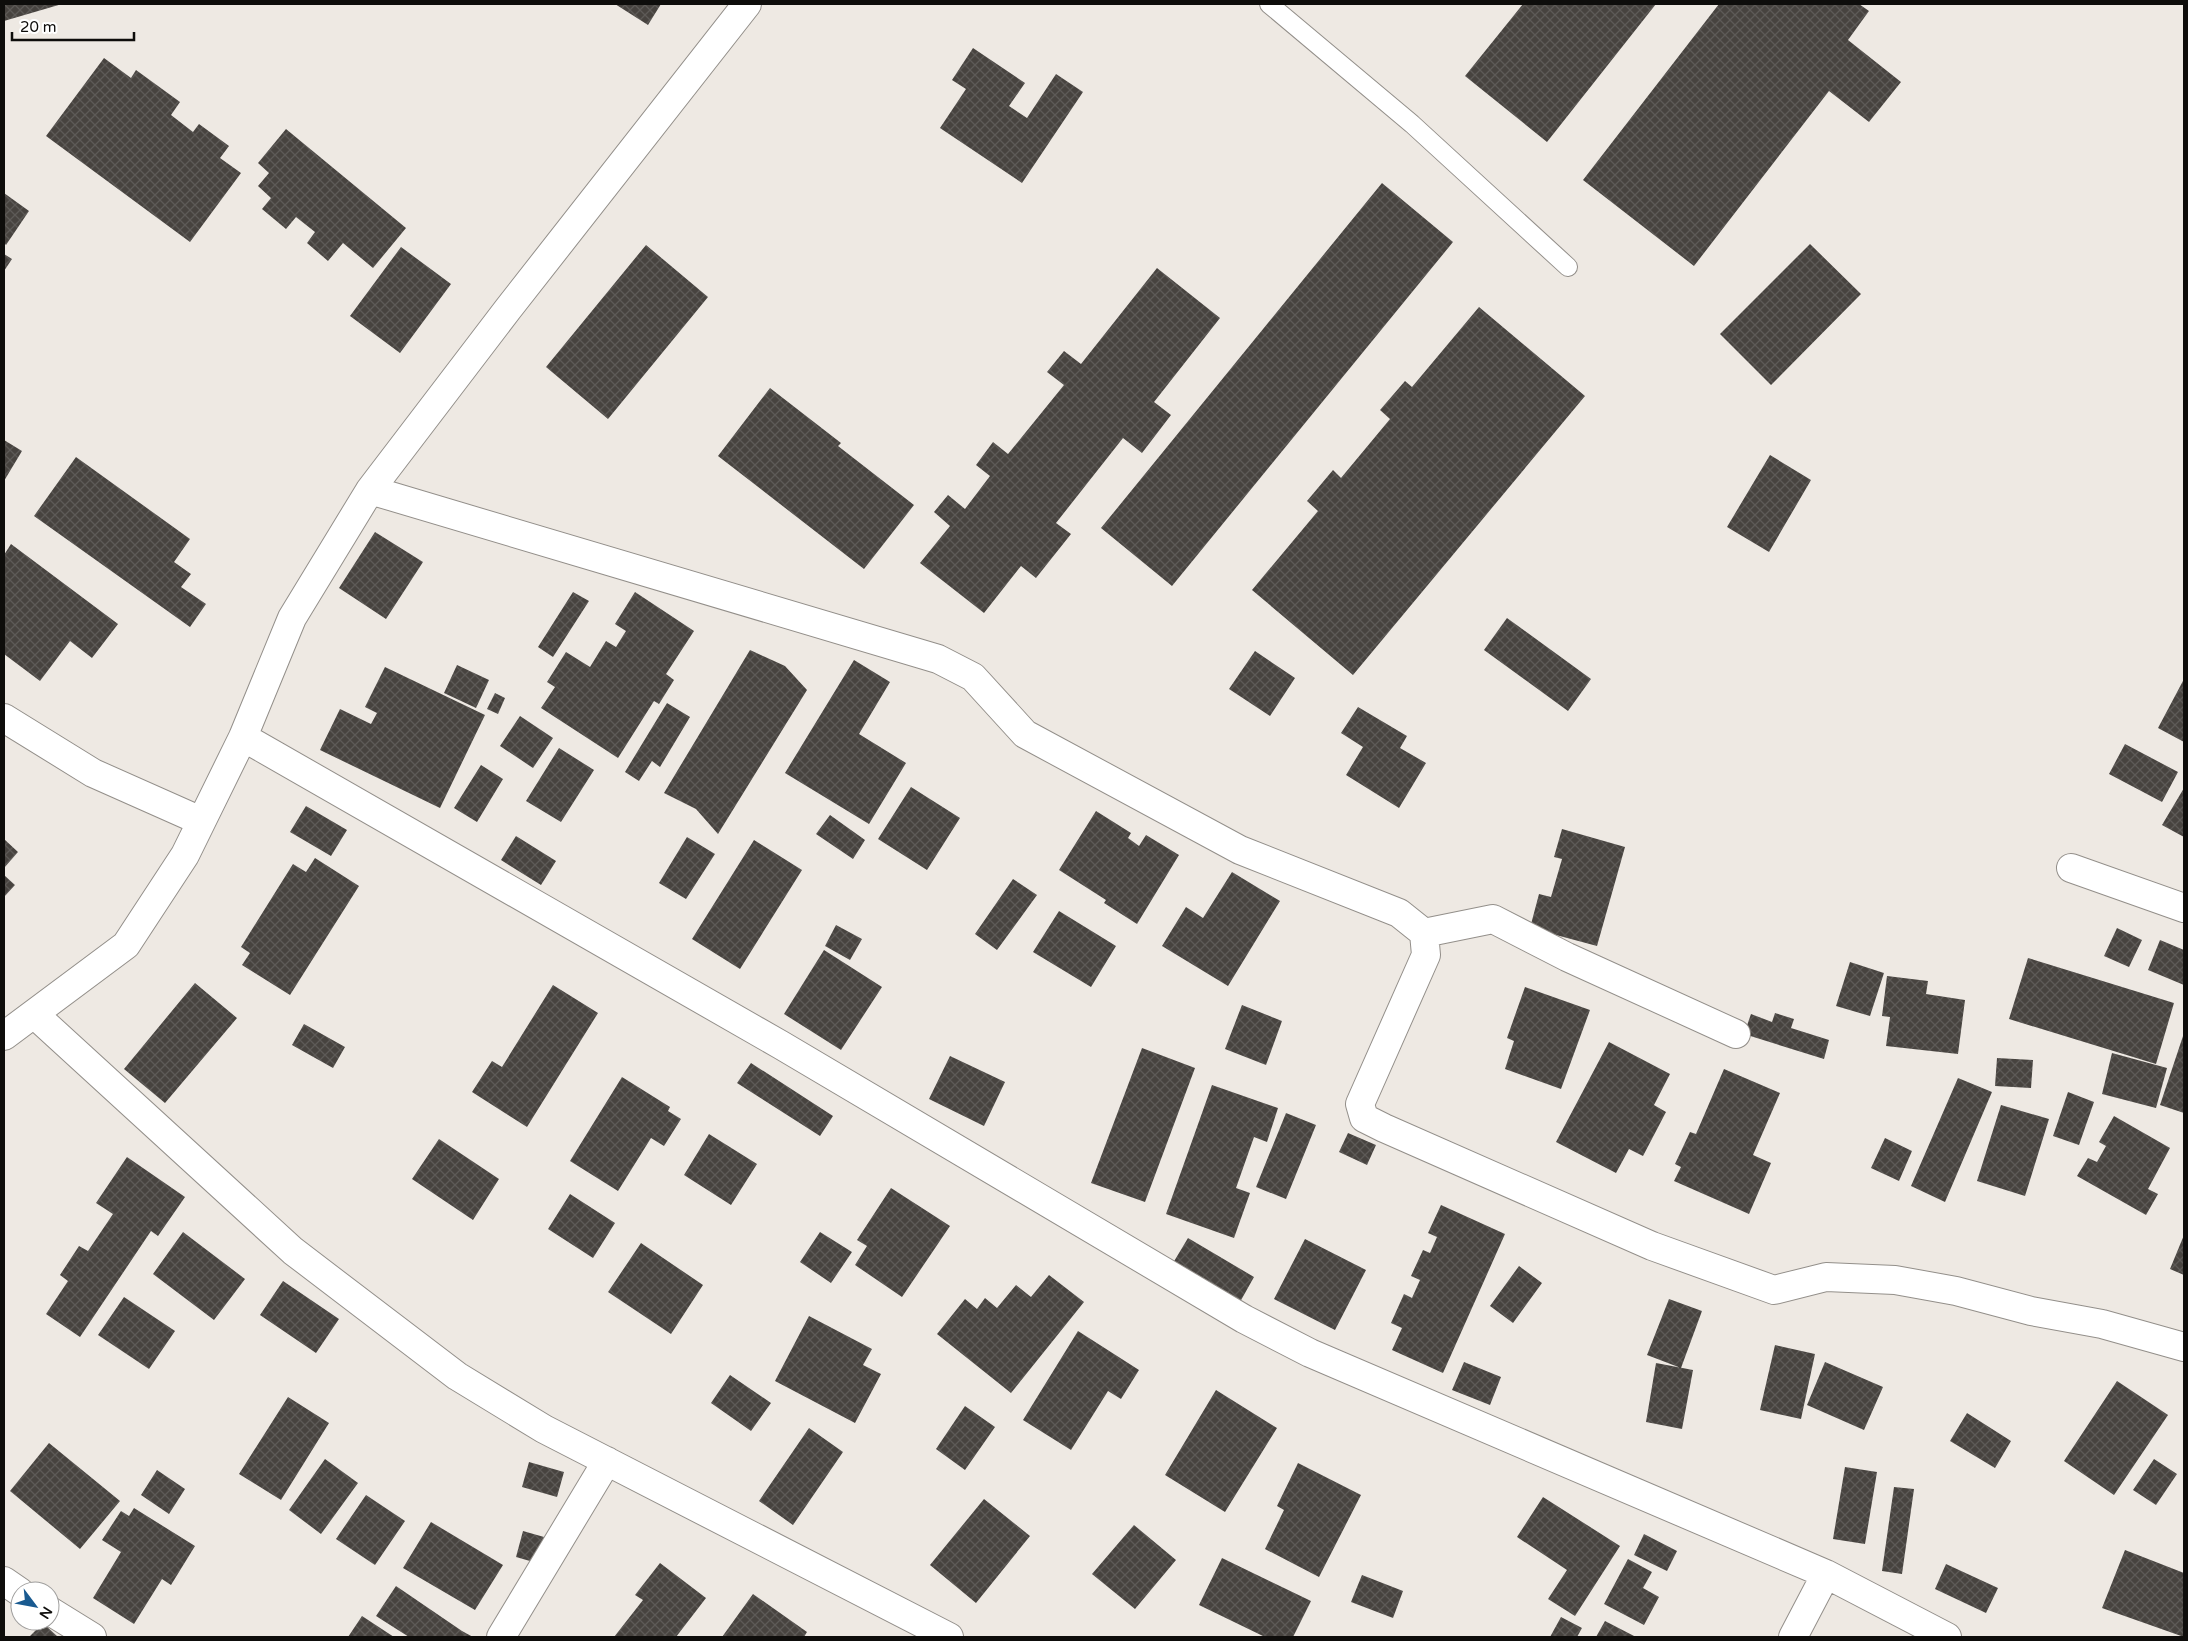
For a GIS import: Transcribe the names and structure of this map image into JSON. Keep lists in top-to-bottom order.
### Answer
{
  "scale_bar": "20 m",
  "north": "bottom right"
}
